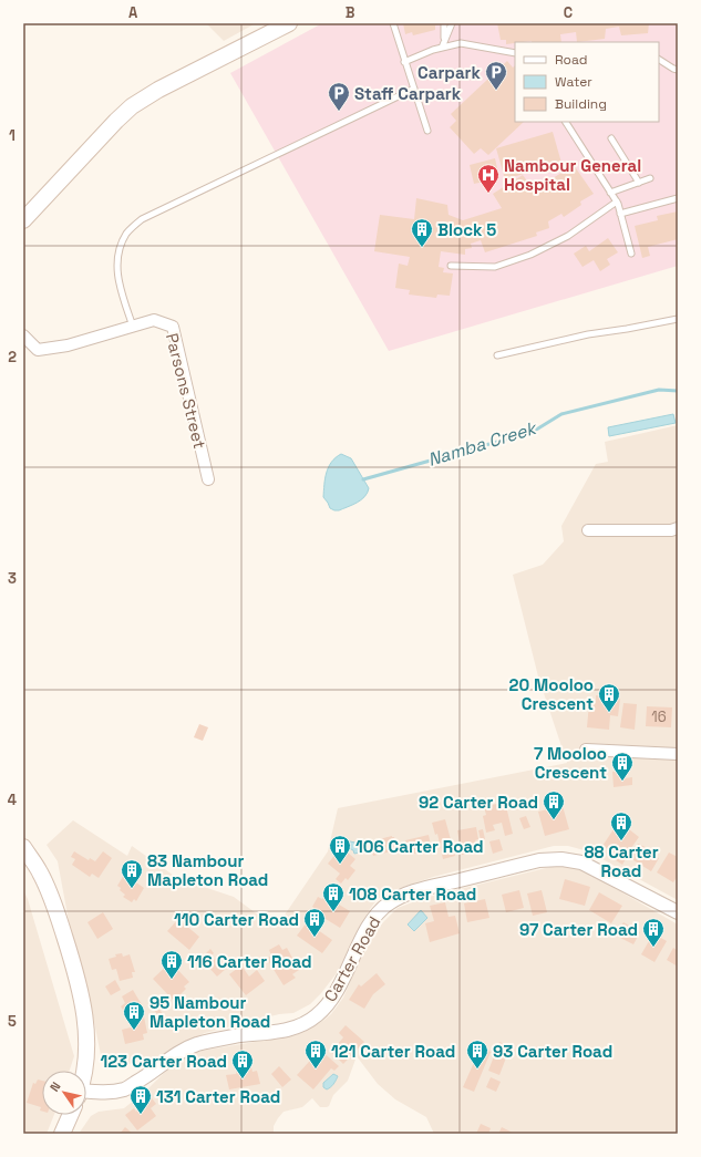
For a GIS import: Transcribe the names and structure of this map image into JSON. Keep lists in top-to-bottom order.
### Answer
{
  "streets": {
    "street": ["Parsons Street", "Carter Road"]
  },
  "water": ["Namba Creek"],
  "places": {
    "parking": ["Carpark", "Staff Carpark"],
    "hospital": ["Nambour General Hospital"],
    "building": [
      "Block 5",
      "20 Mooloo Crescent",
      "7 Mooloo Crescent",
      "92 Carter Road",
      "88 Carter Road",
      "106 Carter Road",
      "83 Nambour Mapleton Road",
      "108 Carter Road",
      "110 Carter Road",
      "97 Carter Road",
      "116 Carter Road",
      "95 Nambour Mapleton Road",
      "121 Carter Road",
      "93 Carter Road",
      "123 Carter Road",
      "131 Carter Road"
    ]
  },
  "house_numbers": ["16"],
  "legend": ["Road", "Water", "Building"],
  "north": "top left",
  "grid": {
    "columns": ["A", "B", "C"],
    "rows": [
      "1",
      "2",
      "3",
      "4",
      "5"
    ]
  }
}
